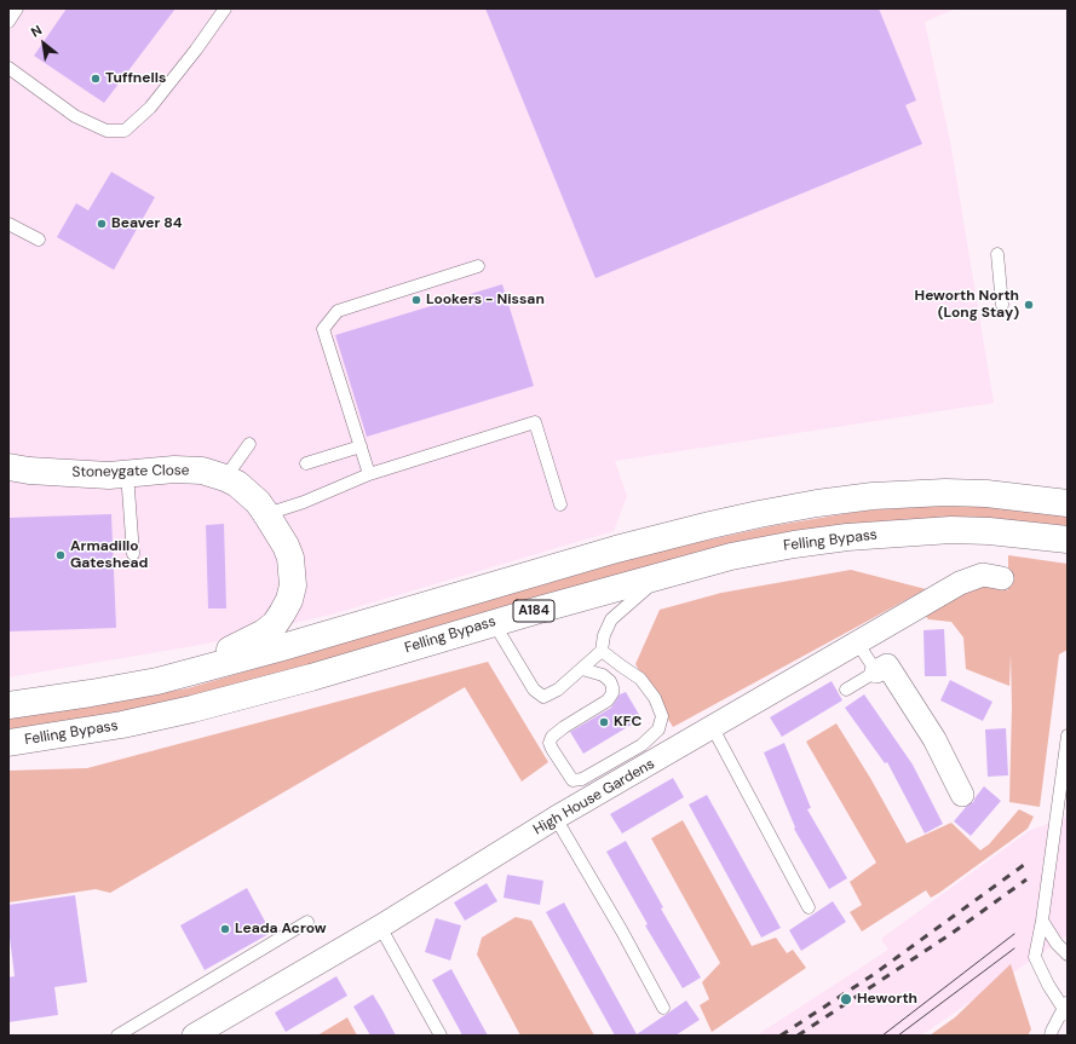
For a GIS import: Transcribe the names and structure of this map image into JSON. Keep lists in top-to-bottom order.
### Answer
{
  "streets": {
    "main road": ["Stoneygate Close", "Felling Bypass", "A184"],
    "street": ["High House Gardens"]
  },
  "crossings": [
    ["Stoneygate Close", "A184"]
  ],
  "places": [
    "Tuffnells",
    "Beaver 84",
    "Lookers - Nissan",
    "Heworth North (Long Stay)",
    "Armadillo Gateshead",
    "KFC",
    "Leada Acrow",
    "Heworth"
  ],
  "north": "top left"
}
